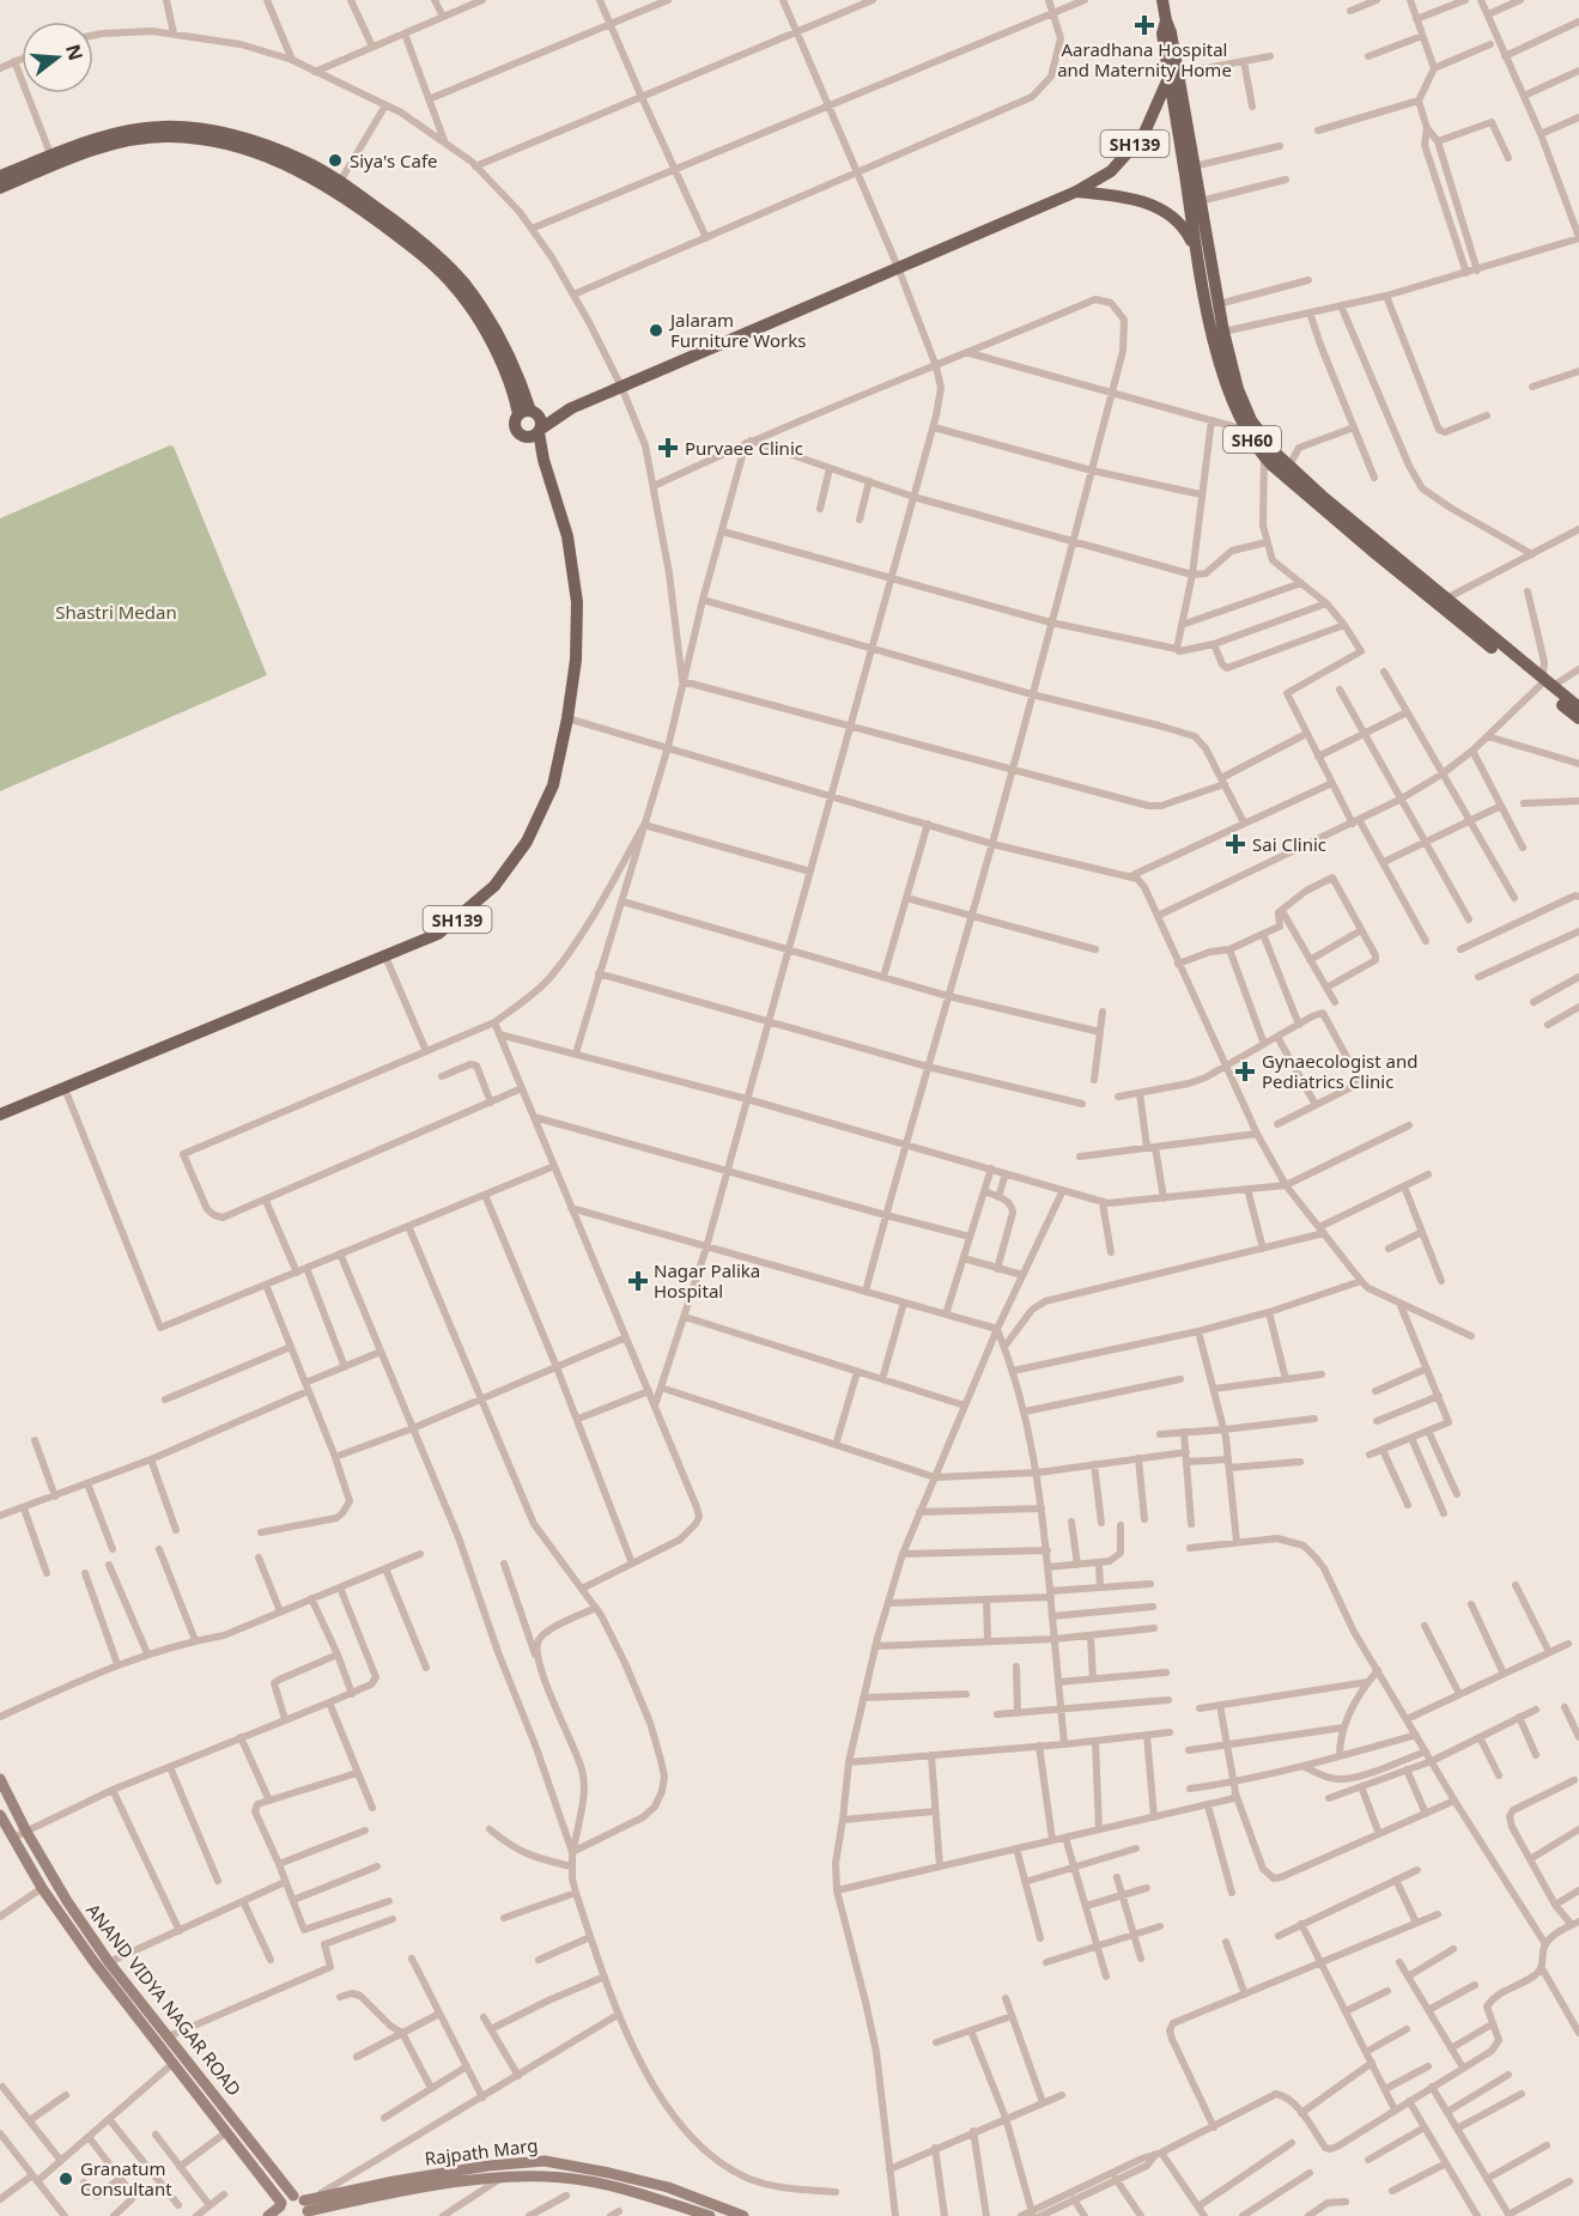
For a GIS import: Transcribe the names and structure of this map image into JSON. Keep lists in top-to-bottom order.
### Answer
{
  "streets": {
    "main road": [
      "SH139",
      "SH60",
      "ANAND VIDYA NAGAR ROAD",
      "Rajpath Marg"
    ]
  },
  "crossings": [
    ["SH139", "SH60"],
    ["ANAND VIDYA NAGAR ROAD", "Rajpath Marg"]
  ],
  "parks": ["Shastri Medan"],
  "places": {
    "health": [
      "Aaradhana Hospital and Maternity Home",
      "Purvaee Clinic",
      "Sai Clinic",
      "Gynaecologist and Pediatrics Clinic",
      "Nagar Palika Hospital"
    ],
    "other": ["Siya's Cafe", "Jalaram Furniture Works", "Granatum Consultant"]
  },
  "north": "right"
}
